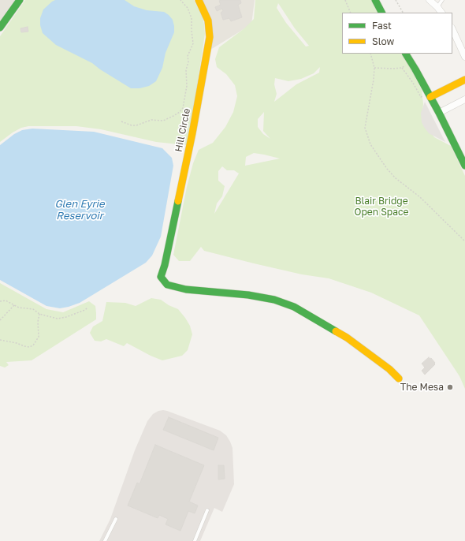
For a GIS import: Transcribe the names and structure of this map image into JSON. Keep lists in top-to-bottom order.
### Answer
{
  "streets": {
    "street": ["Hill Circle"]
  },
  "water": ["Glen Eyrie Reservoir"],
  "parks": ["Blair Bridge Open Space"],
  "places": ["The Mesa"],
  "legend": ["Fast", "Slow"]
}
